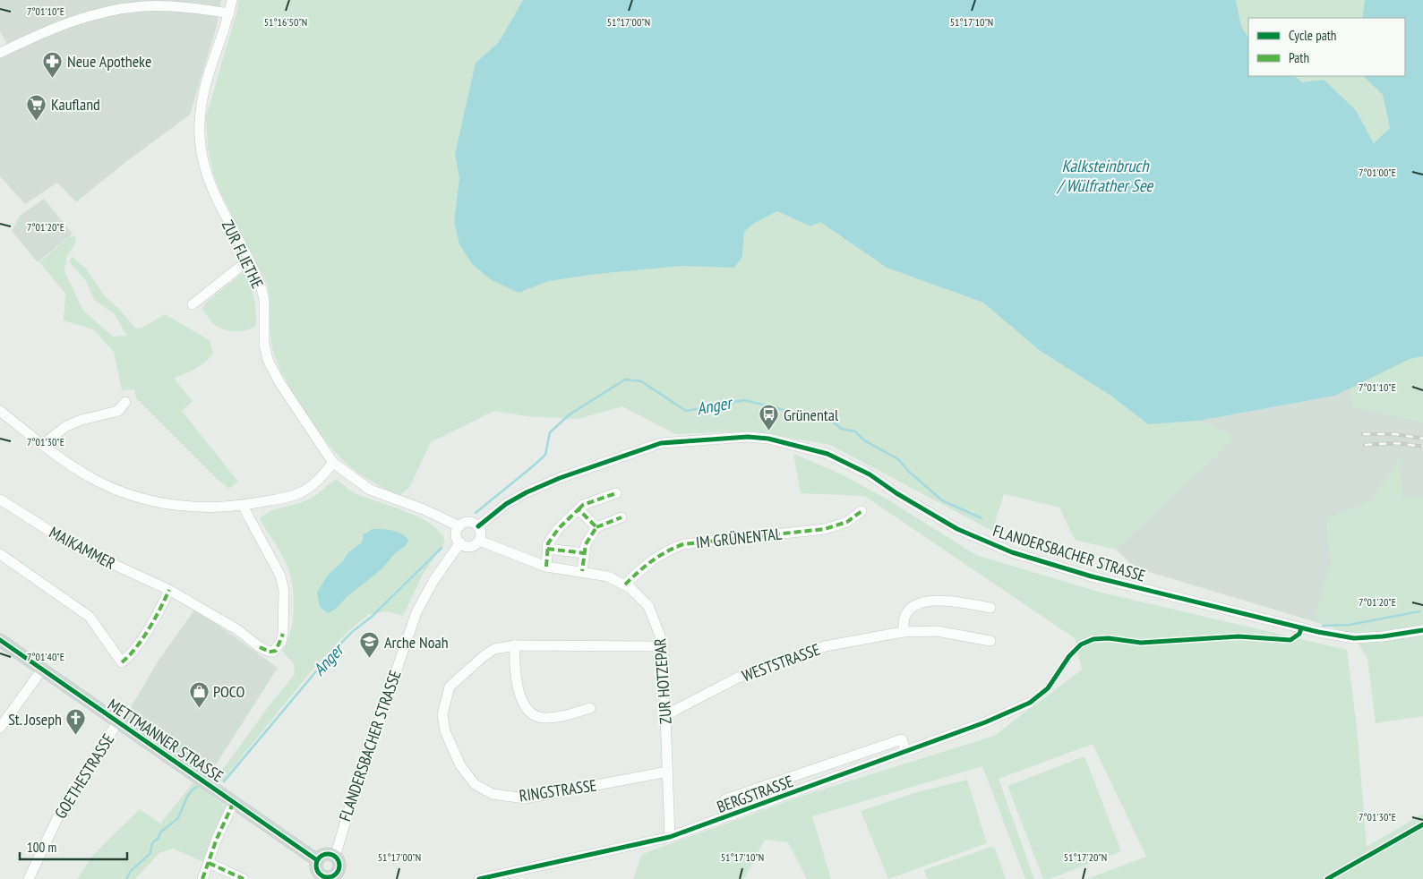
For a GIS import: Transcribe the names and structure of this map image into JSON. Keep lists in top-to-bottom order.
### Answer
{
  "streets": {
    "main road": ["METTMANNER STRASSE"],
    "street": [
      "ZUR FLIETHE",
      "IM GRÜNENTAL",
      "MAIKAMMER",
      "FLANDERSBACHER STRASSE",
      "WESTSTRASSE",
      "ZUR HOTZEPAR",
      "GOETHESTRASSE",
      "RINGSTRASSE",
      "BERGSTRASSE"
    ]
  },
  "crossings": [
    ["ZUR FLIETHE", "FLANDERSBACHER STRASSE"],
    ["ZUR FLIETHE", "ZUR HOTZEPAR"],
    ["IM GRÜNENTAL", "ZUR HOTZEPAR"],
    ["FLANDERSBACHER STRASSE", "ZUR HOTZEPAR"],
    ["FLANDERSBACHER STRASSE", "METTMANNER STRASSE"],
    ["WESTSTRASSE", "ZUR HOTZEPAR"],
    ["ZUR HOTZEPAR", "RINGSTRASSE"],
    ["ZUR HOTZEPAR", "BERGSTRASSE"],
    ["METTMANNER STRASSE", "GOETHESTRASSE"]
  ],
  "water": ["Kalksteinbruch / Wülfrather See", "Anger"],
  "places": {
    "pharmacy": ["Neue Apotheke"],
    "supermarket": ["Kaufland"],
    "bus stop": ["Grünental"],
    "school or university": ["Arche Noah"],
    "shop": ["POCO"],
    "church": ["St. Joseph"]
  },
  "legend": ["Cycle path", "Path"],
  "scale_bar": "100 m",
  "coordinates": [
    "7°01'10\"E",
    "51°16'50\"N",
    "51°17'00\"N",
    "51°17'10\"N",
    "7°01'00\"E",
    "7°01'20\"E",
    "7°01'30\"E",
    "7°01'40\"E",
    "51°17'20\"N"
  ]
}
